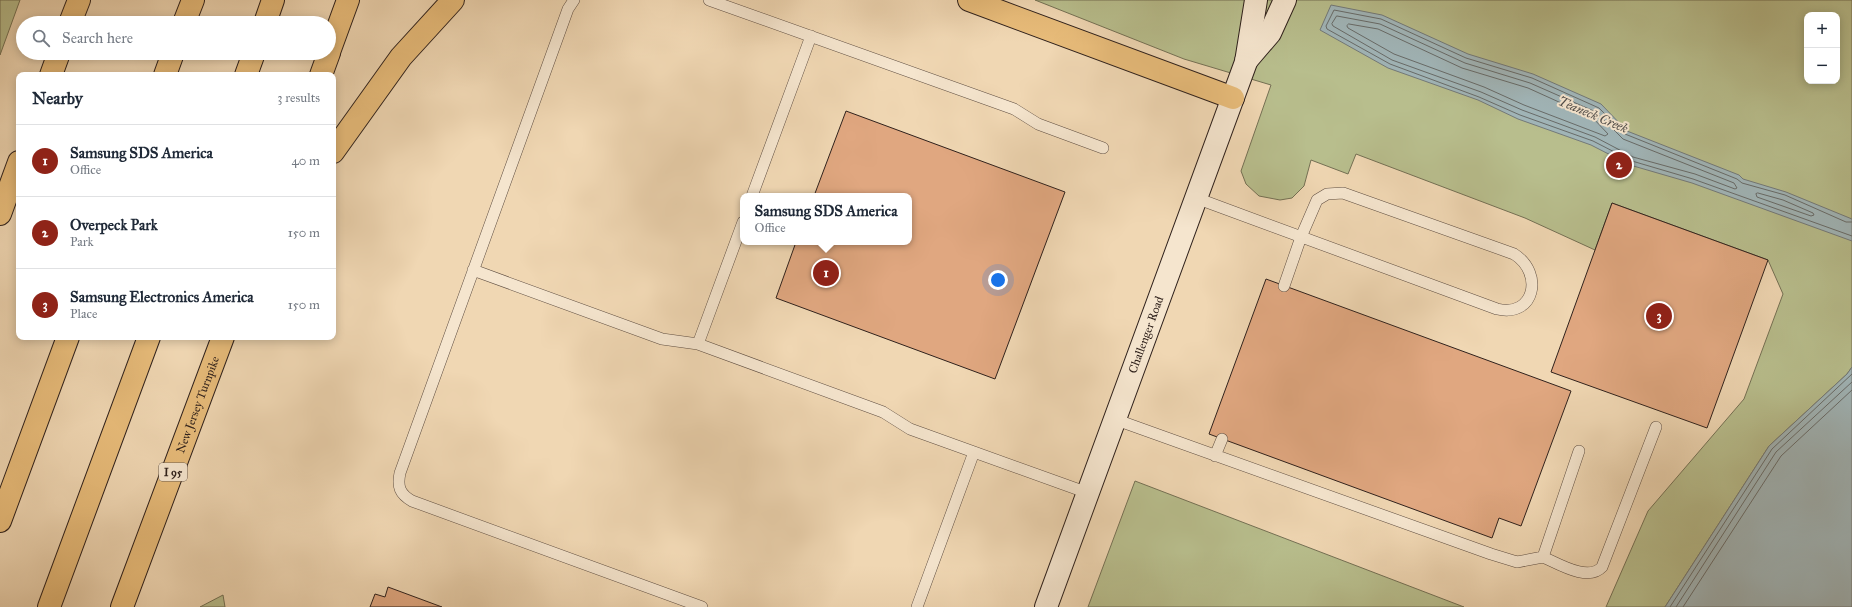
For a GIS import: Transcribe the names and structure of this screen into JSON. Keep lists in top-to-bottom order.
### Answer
{
  "streets": {
    "highway": ["New Jersey Turnpike", "I 95"],
    "main road": ["Challenger Road"]
  },
  "water": ["Teaneck Creek"],
  "page": {
    "map_buttons": ["+", "−"],
    "search": "Search here",
    "heading": ["Nearby", "3 results"],
    "list": [
      {
        "mark": "1",
        "name": "Samsung SDS America",
        "note": "Office",
        "value": "40 m"
      },
      {
        "mark": "2",
        "name": "Overpeck Park",
        "note": "Park",
        "value": "150 m"
      },
      {
        "mark": "3",
        "name": "Samsung Electronics America",
        "note": "Place",
        "value": "150 m"
      }
    ],
    "pins": ["2", "1", "3"],
    "popup": ["Samsung SDS America", "Office"]
  }
}
